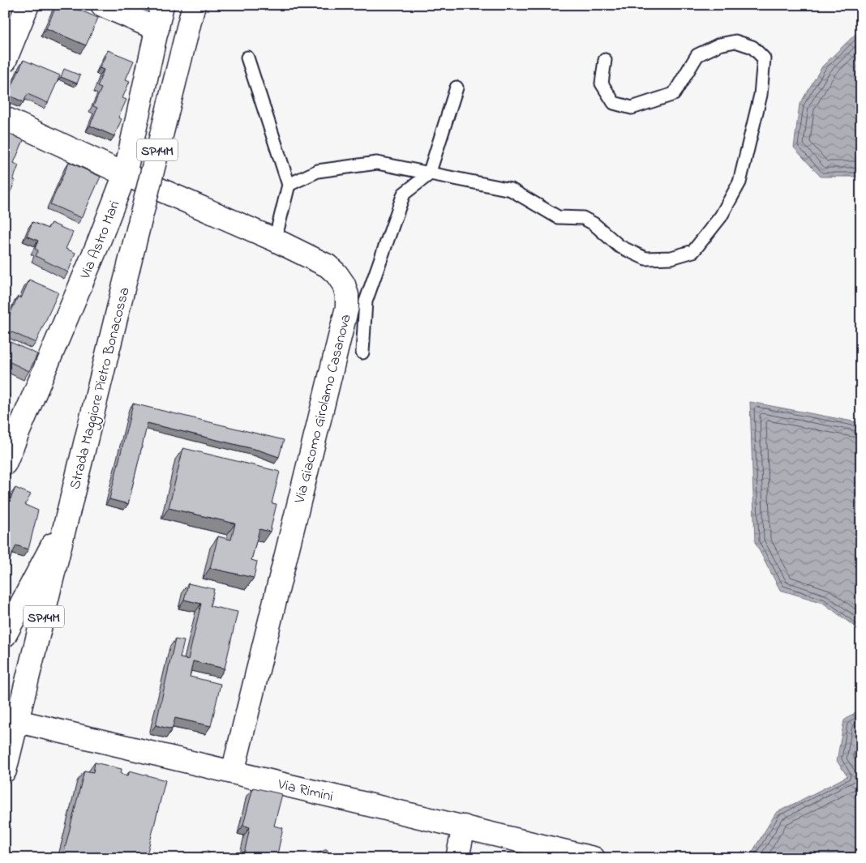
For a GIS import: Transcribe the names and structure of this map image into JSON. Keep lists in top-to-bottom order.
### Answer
{
  "streets": {
    "street": [
      "SP14M",
      "Via Astro Mari",
      "Strada Maggiore Pietro Bonacossa",
      "Via Giacomo Girolamo Casanova",
      "Via Rimini"
    ]
  },
  "crossings": [
    ["Via Astro Mari", "Via Giacomo Girolamo Casanova"],
    ["Strada Maggiore Pietro Bonacossa", "Via Rimini"],
    ["Via Giacomo Girolamo Casanova", "Via Rimini"]
  ]
}
